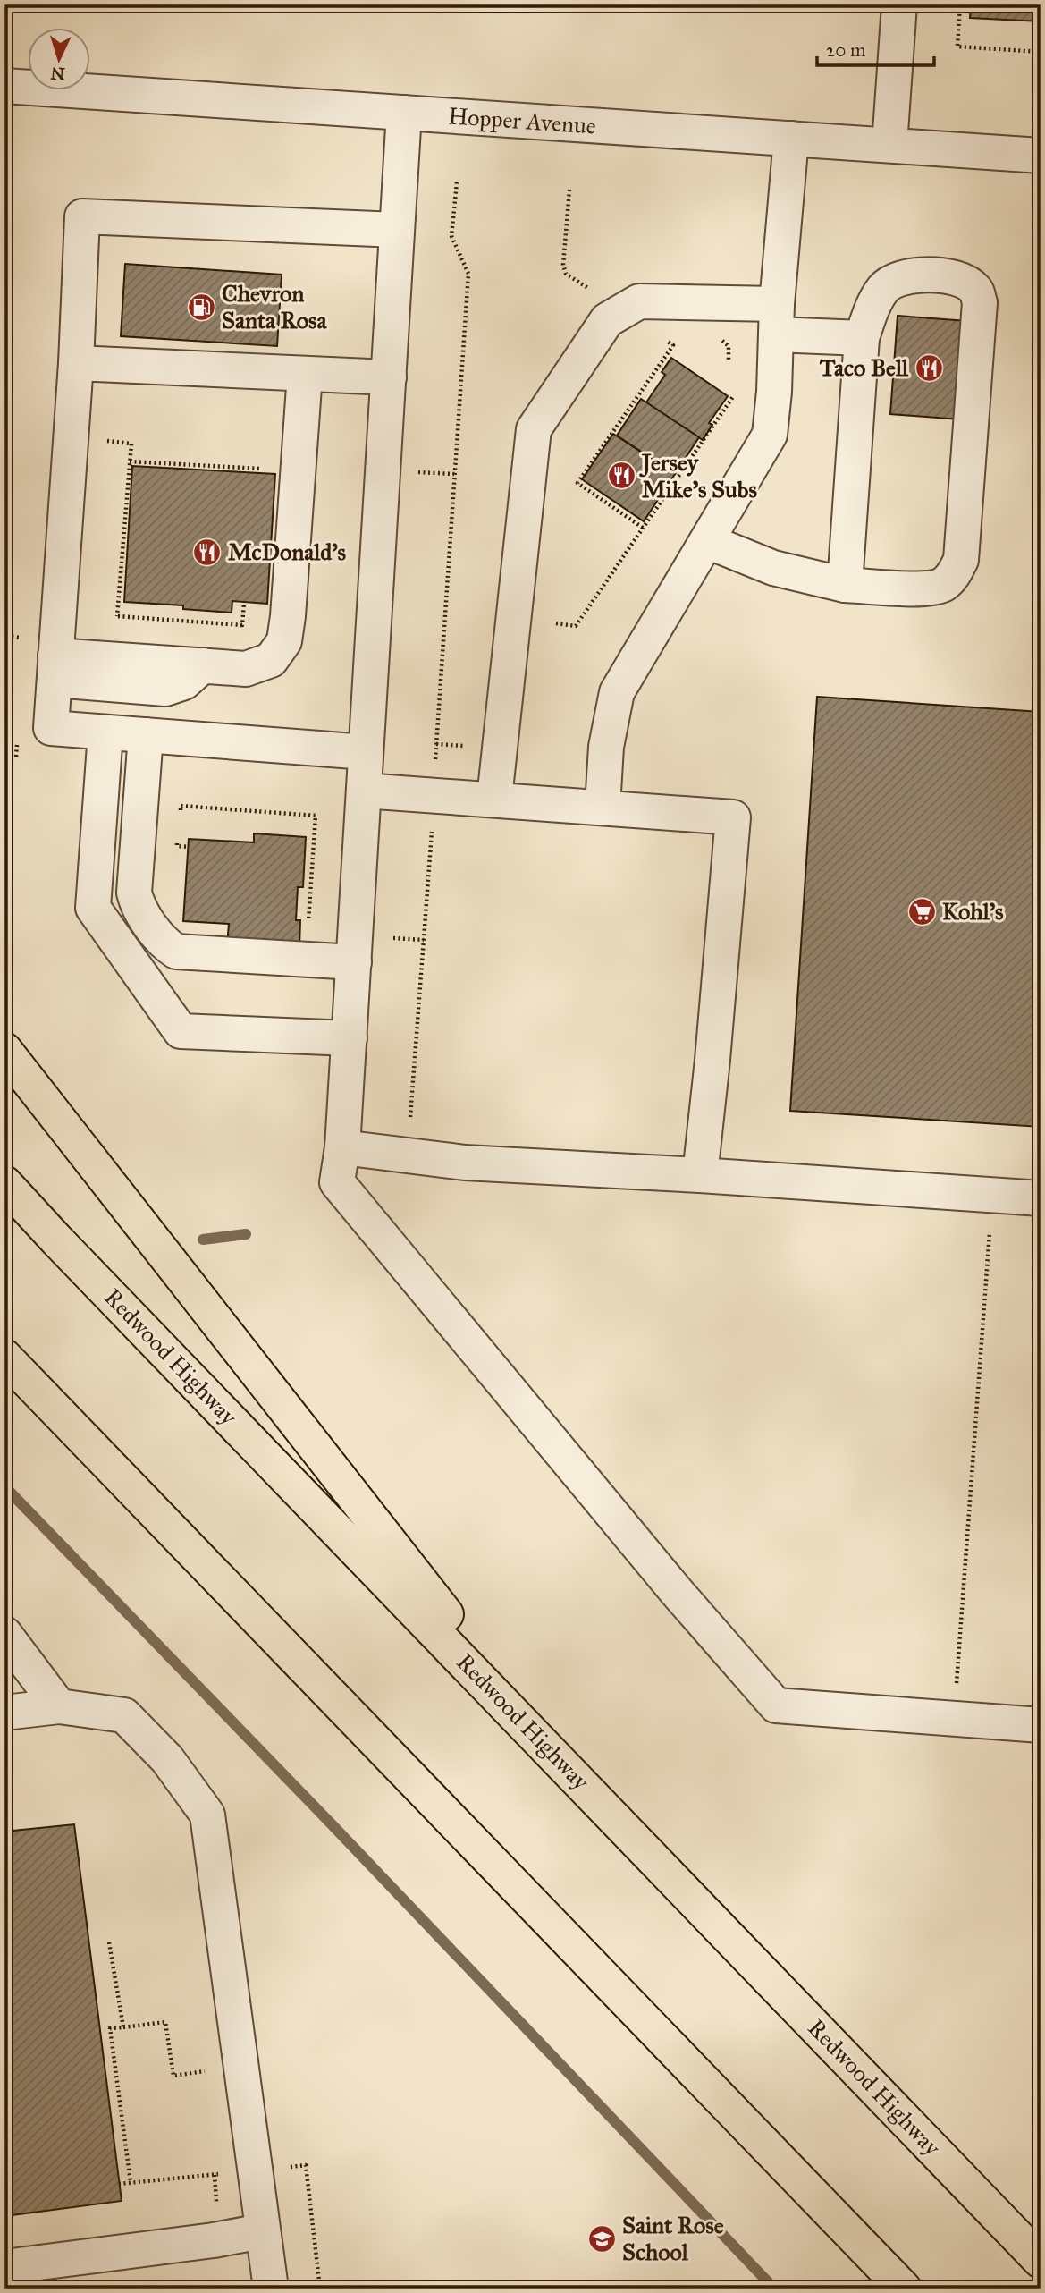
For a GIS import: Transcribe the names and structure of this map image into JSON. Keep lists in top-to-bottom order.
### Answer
{
  "streets": {
    "highway": ["Redwood Highway"],
    "street": ["Hopper Avenue"]
  },
  "places": {
    "fuel station": ["Chevron Santa Rosa"],
    "restaurant": ["Taco Bell", "Jersey Mike's Subs", "McDonald's"],
    "supermarket": ["Kohl's"],
    "school or university": ["Saint Rose School"]
  },
  "scale_bar": "20 m",
  "north": "bottom"
}
